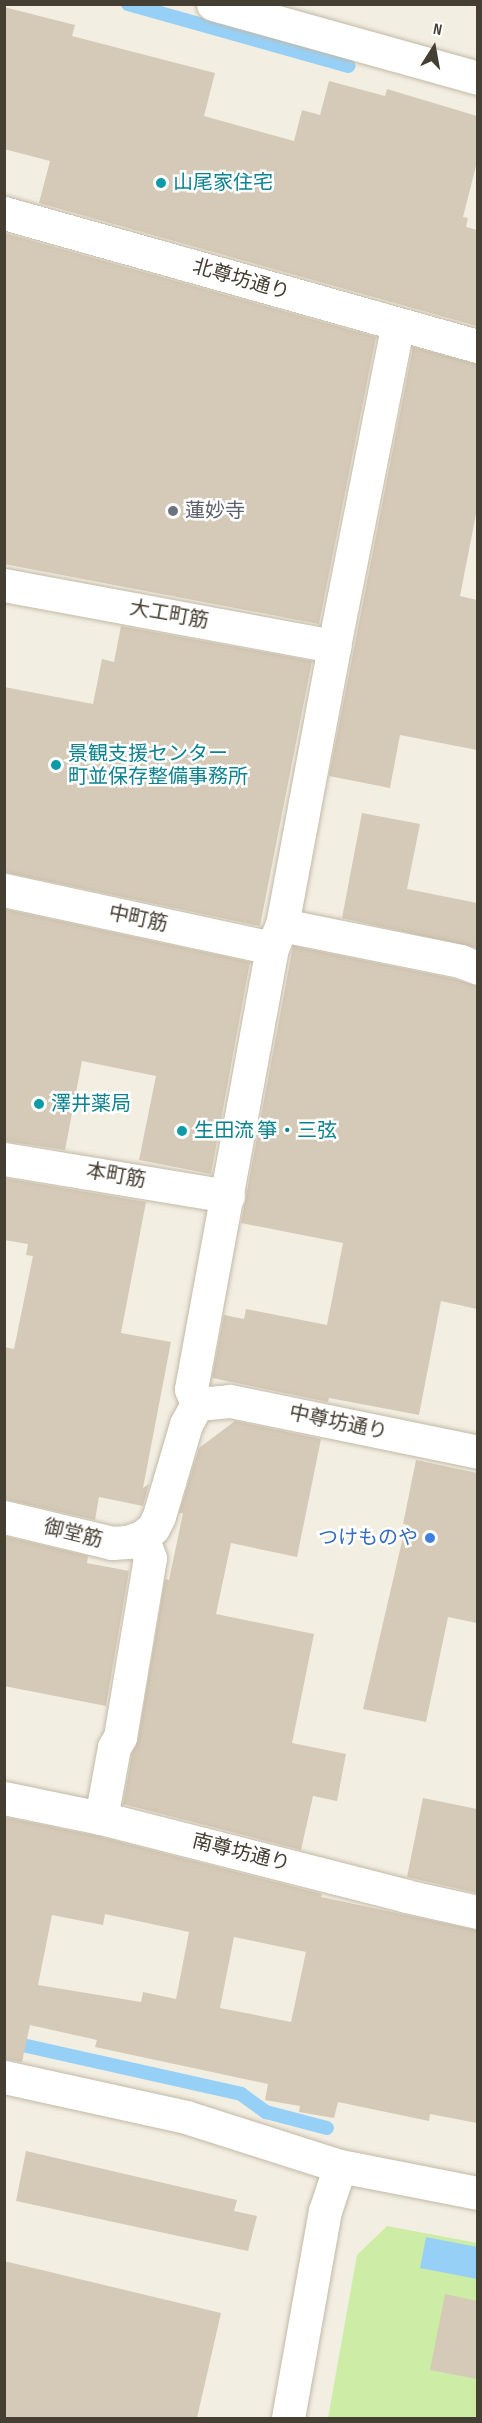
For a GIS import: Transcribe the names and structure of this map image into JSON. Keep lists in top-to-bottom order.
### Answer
{
  "streets": {
    "street": [
      "北尊坊通り",
      "大工町筋",
      "中町筋",
      "本町筋",
      "中尊坊通り",
      "御堂筋",
      "南尊坊通り"
    ]
  },
  "places": [
    "山尾家住宅",
    "蓮妙寺",
    "景観支援センター 町並保存整備事務所",
    "澤井薬局",
    "生田流 箏・三弦",
    "つけものや"
  ],
  "north": "top"
}
